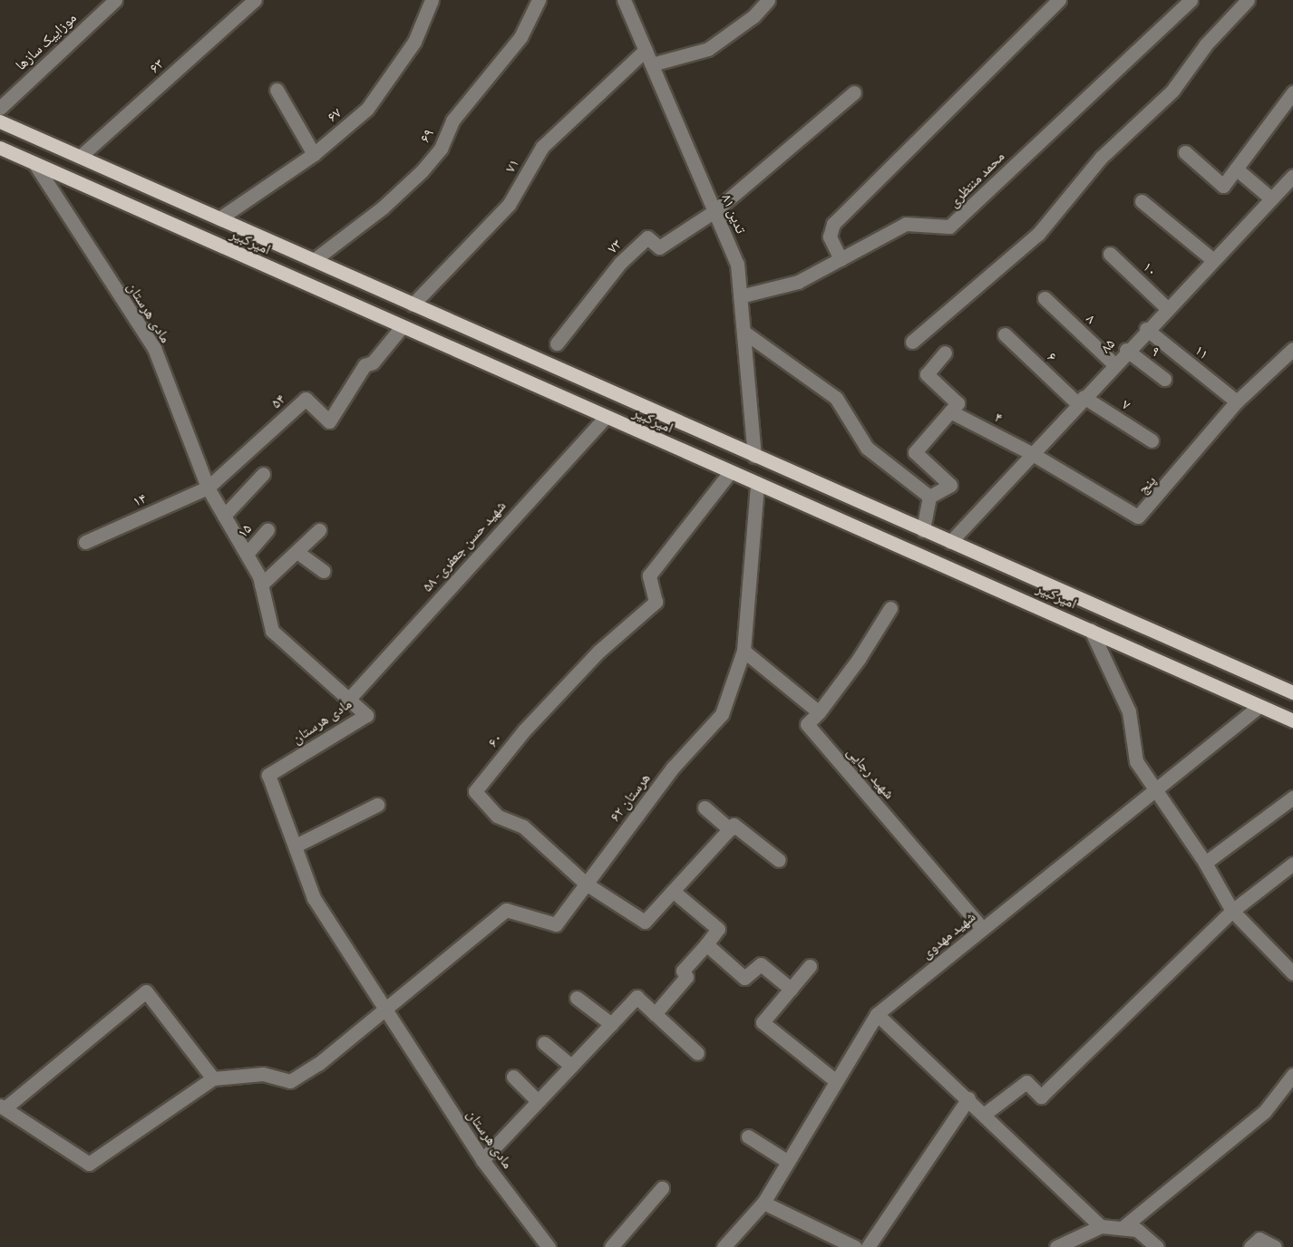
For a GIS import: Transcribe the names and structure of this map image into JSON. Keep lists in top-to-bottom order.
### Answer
{
  "streets": {
    "main road": ["امیرکبیر"],
    "street": [
      "موزاییک سازها",
      "۶۳",
      "۶۷",
      "۶۹",
      "۷۱",
      "محمد منتظری",
      "تدین ۸۱",
      "۷۳",
      "۱۰",
      "مادی هرستان",
      "۸",
      "۸۵",
      "۹",
      "۱۱",
      "۶",
      "۵۴",
      "۷",
      "۴",
      "پنج",
      "۱۴",
      "۱۵",
      "شهید حسن جعفری- ۵۸",
      "۶۰",
      "شهید رجایی",
      "هرستان ۶۲",
      "شهید مهدوی"
    ]
  },
  "crossings": [
    ["۶۳", "امیرکبیر"],
    ["۶۷", "امیرکبیر"],
    ["۶۹", "امیرکبیر"],
    ["۷۱", "تدین ۸۱"],
    ["۷۱", "امیرکبیر"],
    ["محمد منتظری", "تدین ۸۱"],
    ["تدین ۸۱", "امیرکبیر"],
    ["تدین ۸۱", "۷۳"],
    ["امیرکبیر", "مادی هرستان"],
    ["امیرکبیر", "۸۵"],
    ["امیرکبیر", "۵۴"],
    ["امیرکبیر", "شهید حسن جعفری- ۵۸"],
    ["امیرکبیر", "۶۰"],
    ["امیرکبیر", "هرستان ۶۲"],
    ["امیرکبیر", "شهید مهدوی"],
    ["۱۰", "۸۵"],
    ["مادی هرستان", "۵۴"],
    ["مادی هرستان", "۱۴"],
    ["مادی هرستان", "۱۵"],
    ["مادی هرستان", "شهید حسن جعفری- ۵۸"],
    ["مادی هرستان", "هرستان ۶۲"],
    ["۸", "۸۵"],
    ["۸۵", "۹"],
    ["۸۵", "۱۱"],
    ["۸۵", "۶"],
    ["۸۵", "۷"],
    ["۸۵", "۴"],
    ["۸۵", "پنج"],
    ["۱۱", "پنج"],
    ["۶", "۷"],
    ["۵۴", "۱۴"],
    ["۴", "پنج"],
    ["۶۰", "هرستان ۶۲"],
    ["شهید رجایی", "شهید مهدوی"]
  ]
}
